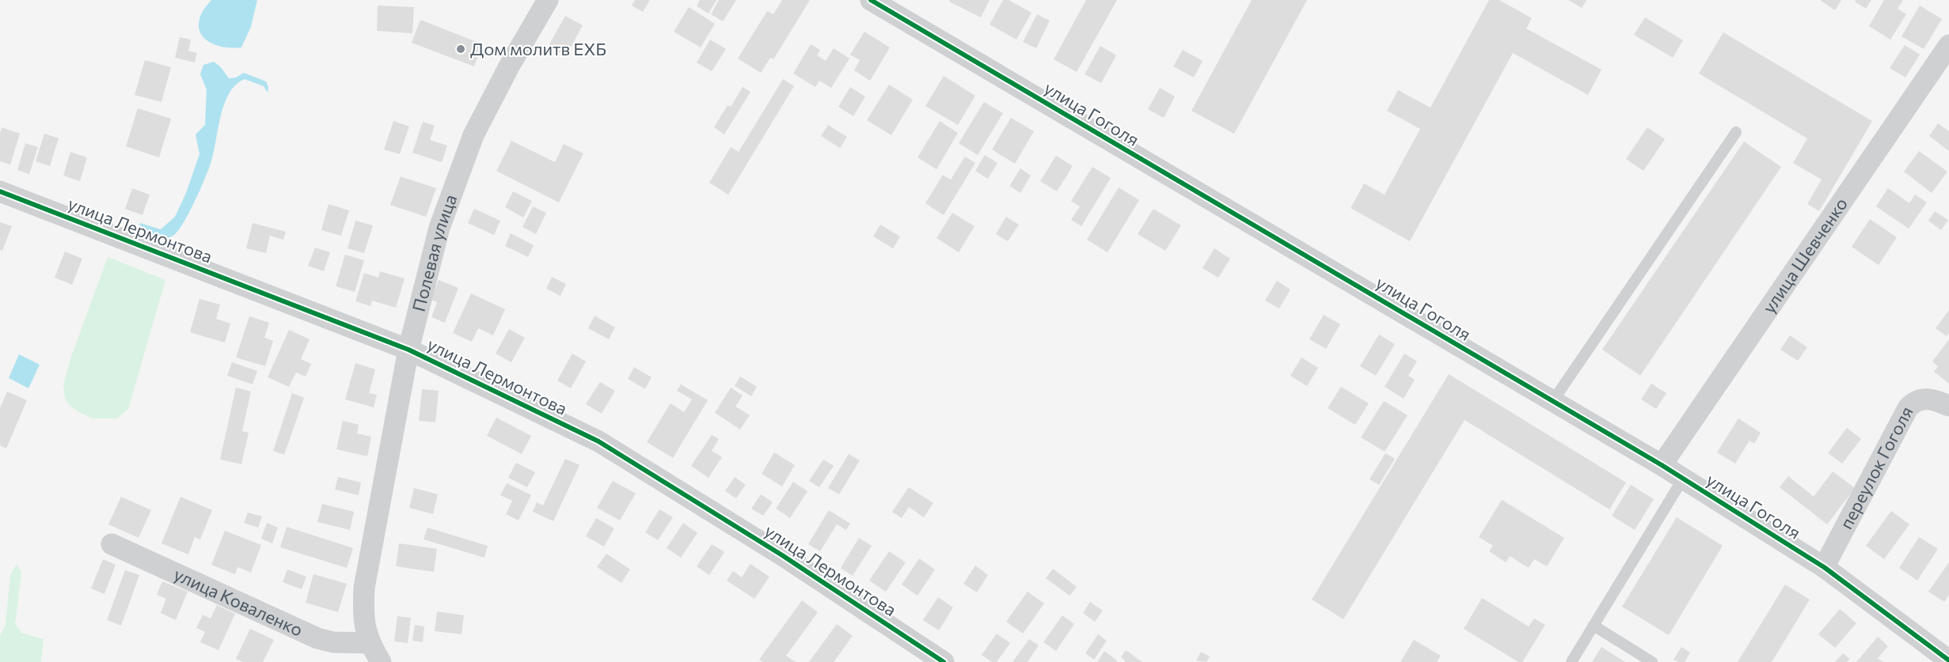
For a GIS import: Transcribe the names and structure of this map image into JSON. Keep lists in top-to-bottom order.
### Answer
{
  "streets": {
    "street": [
      "улица Гоголя",
      "улица Лермонтова",
      "Полевая улица",
      "улица Шевченко",
      "переулок Гоголя",
      "улица Коваленко"
    ]
  },
  "crossings": [
    ["улица Гоголя", "улица Шевченко"],
    ["улица Гоголя", "переулок Гоголя"],
    ["улица Лермонтова", "Полевая улица"],
    ["Полевая улица", "улица Коваленко"]
  ],
  "places": ["Дом молитв ЕХБ"]
}
